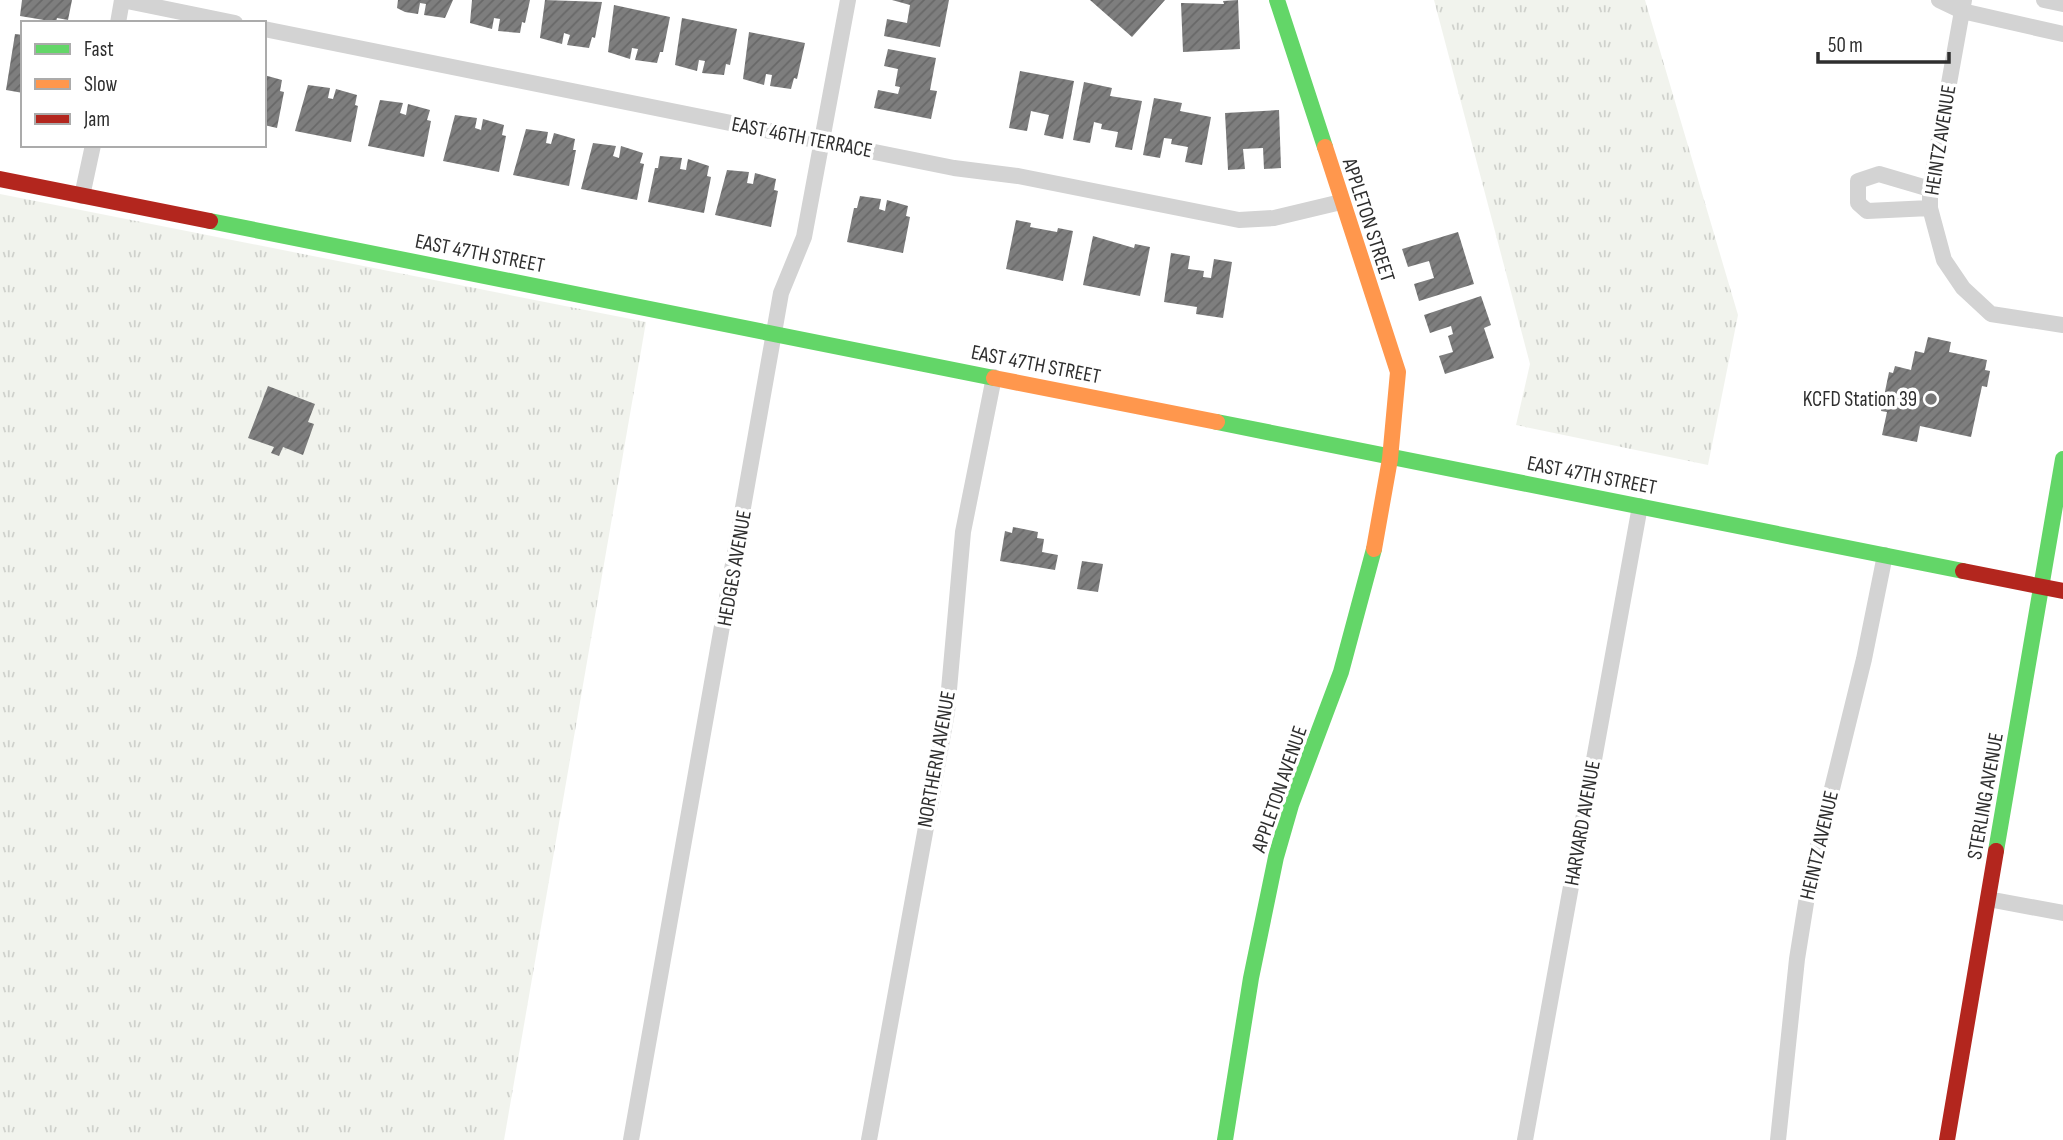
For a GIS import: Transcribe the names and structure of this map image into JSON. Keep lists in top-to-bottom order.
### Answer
{
  "streets": {
    "main road": [
      "APPLETON STREET",
      "EAST 47TH STREET",
      "APPLETON AVENUE",
      "STERLING AVENUE"
    ],
    "street": [
      "EAST 46TH TERRACE",
      "HEINTZ AVENUE",
      "HEDGES AVENUE",
      "NORTHERN AVENUE",
      "HARVARD AVENUE"
    ]
  },
  "crossings": [
    ["EAST 46TH TERRACE", "APPLETON STREET"],
    ["EAST 46TH TERRACE", "HEDGES AVENUE"],
    ["HEINTZ AVENUE", "EAST 47TH STREET"],
    ["APPLETON STREET", "EAST 47TH STREET"],
    ["APPLETON STREET", "APPLETON AVENUE"],
    ["EAST 47TH STREET", "HEDGES AVENUE"],
    ["EAST 47TH STREET", "NORTHERN AVENUE"],
    ["EAST 47TH STREET", "APPLETON AVENUE"],
    ["EAST 47TH STREET", "STERLING AVENUE"],
    ["EAST 47TH STREET", "HARVARD AVENUE"]
  ],
  "places": ["KCFD Station 39"],
  "legend": ["Fast", "Slow", "Jam"],
  "scale_bar": "50 m"
}
